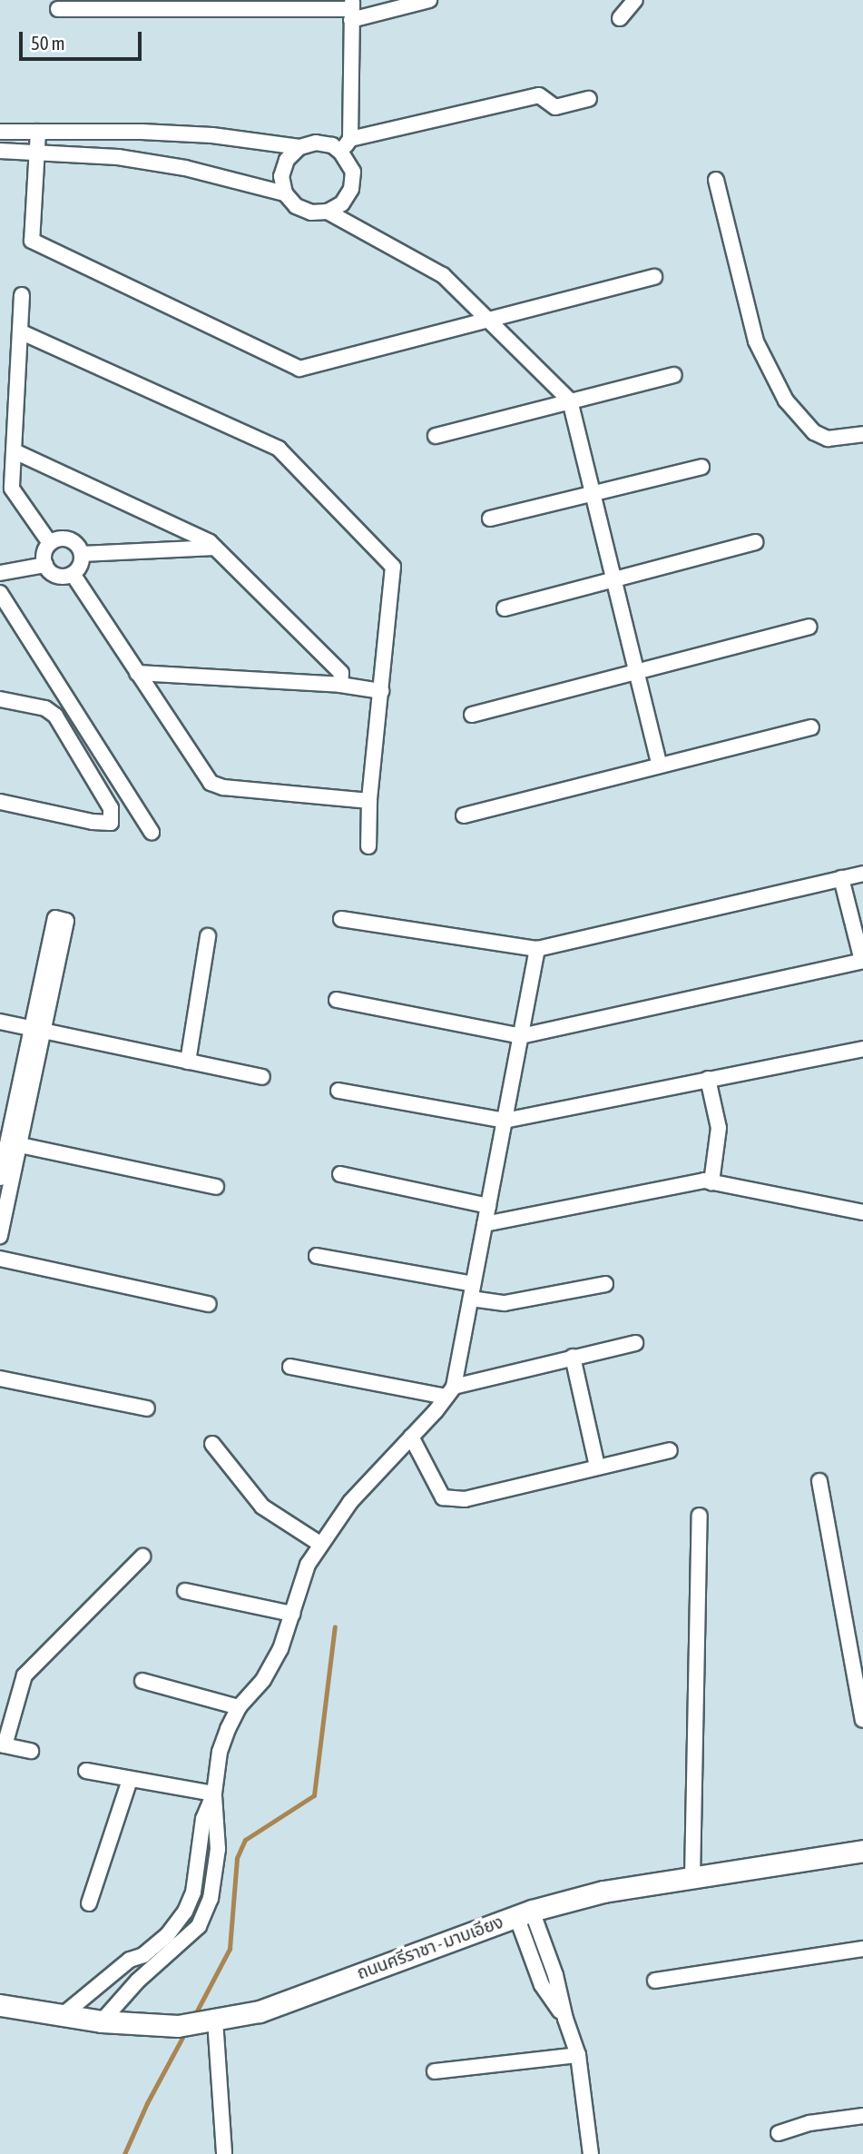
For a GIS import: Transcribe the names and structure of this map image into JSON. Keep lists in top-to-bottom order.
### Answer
{
  "streets": {
    "main road": ["ถนนศรีราชา - มาบเอียง"]
  },
  "scale_bar": "50 m"
}
